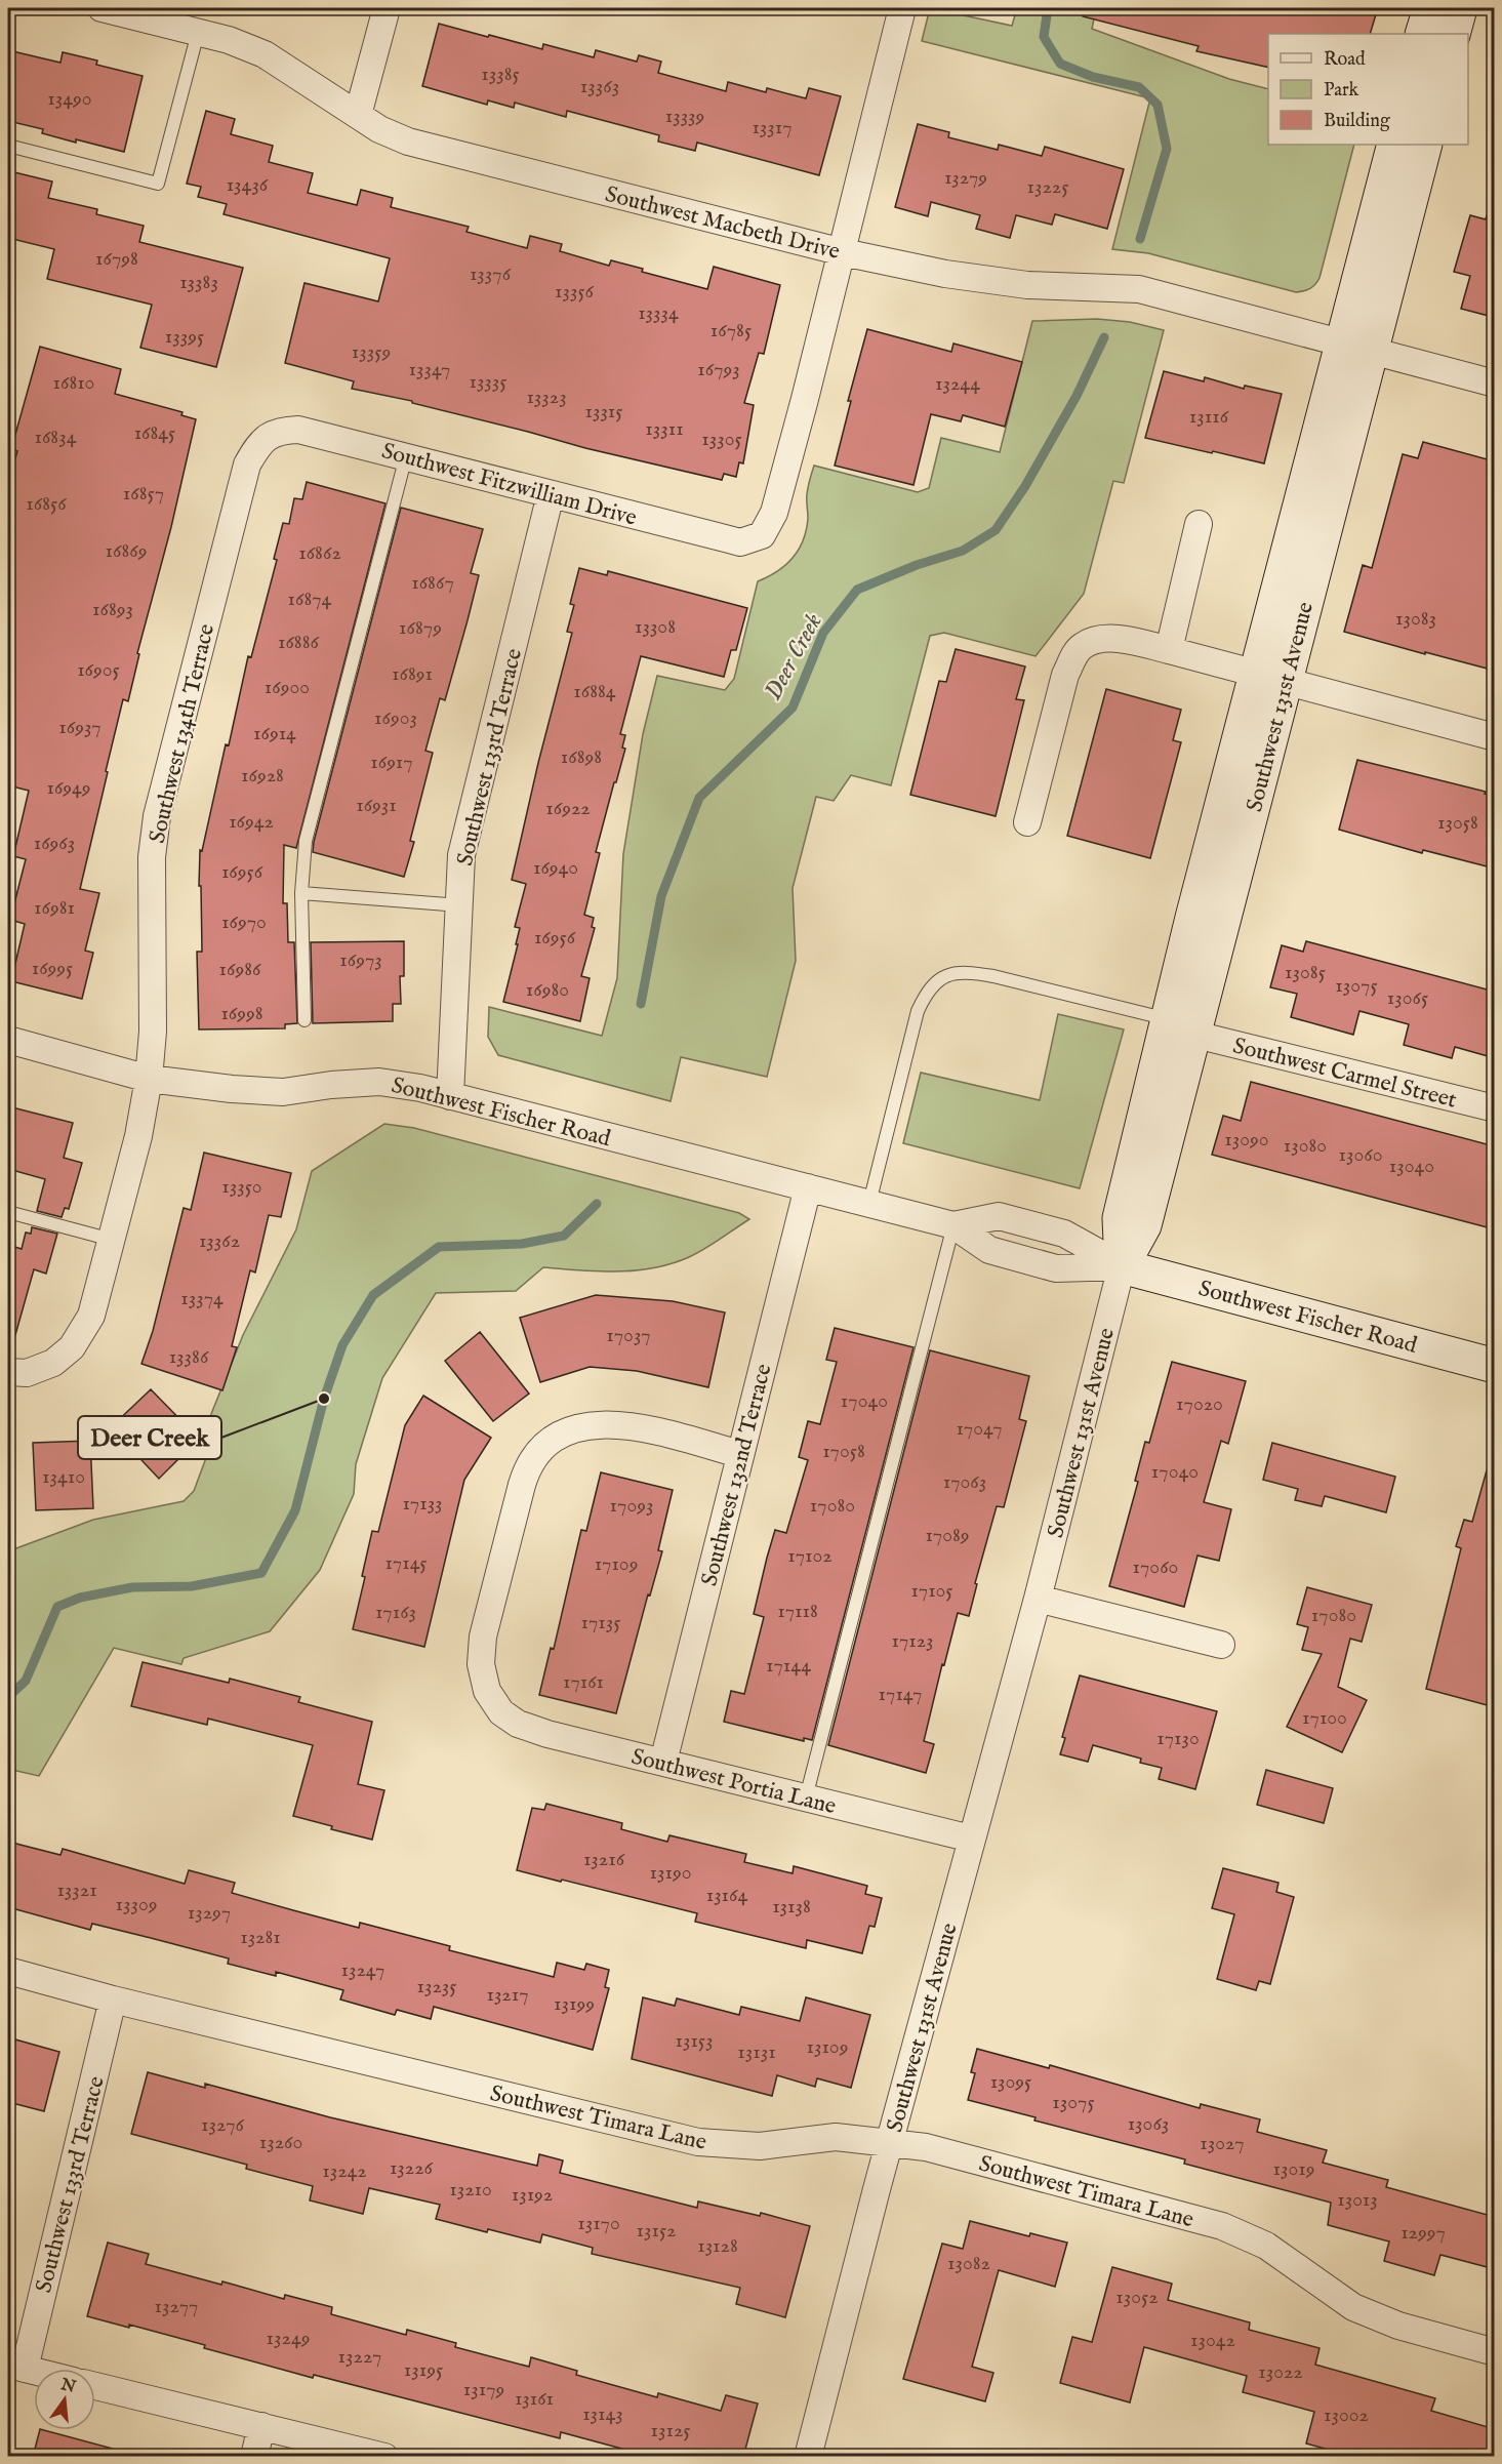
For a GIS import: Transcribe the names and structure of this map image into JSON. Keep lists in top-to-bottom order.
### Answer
{
  "streets": {
    "street": [
      "Southwest Macbeth Drive",
      "Southwest Fitzwilliam Drive",
      "Southwest 131st Avenue",
      "Southwest 134th Terrace",
      "Southwest 133rd Terrace",
      "Southwest Carmel Street",
      "Southwest Fischer Road",
      "Southwest 132nd Terrace",
      "Southwest Portia Lane",
      "Southwest Timara Lane"
    ]
  },
  "crossings": [
    ["Southwest Macbeth Drive", "Southwest Fitzwilliam Drive"],
    ["Southwest Macbeth Drive", "Southwest 131st Avenue"],
    ["Southwest Fitzwilliam Drive", "Southwest 134th Terrace"],
    ["Southwest Fitzwilliam Drive", "Southwest 133rd Terrace"],
    ["Southwest 131st Avenue", "Southwest Carmel Street"],
    ["Southwest 131st Avenue", "Southwest Fischer Road"],
    ["Southwest 131st Avenue", "Southwest Portia Lane"],
    ["Southwest 131st Avenue", "Southwest Timara Lane"],
    ["Southwest 134th Terrace", "Southwest Fischer Road"],
    ["Southwest 133rd Terrace", "Southwest Fischer Road"],
    ["Southwest 133rd Terrace", "Southwest Timara Lane"],
    ["Southwest Carmel Street", "Southwest Fischer Road"],
    ["Southwest Fischer Road", "Southwest 132nd Terrace"],
    ["Southwest 132nd Terrace", "Southwest Portia Lane"]
  ],
  "water": ["Deer Creek"],
  "places": ["Deer Creek"],
  "house_numbers": [
    "13385",
    "13363",
    "13490",
    "13339",
    "13317",
    "13279",
    "13436",
    "13225",
    "16798",
    "13376",
    "13383",
    "13356",
    "13334",
    "16785",
    "13395",
    "13359",
    "13347",
    "16793",
    "13335",
    "16810",
    "13244",
    "13323",
    "13315",
    "13116",
    "13311",
    "16845",
    "16834",
    "13305",
    "16857",
    "16856",
    "16869",
    "16862",
    "16867",
    "16874",
    "16893",
    "13083",
    "13308",
    "16879",
    "16886",
    "16905",
    "16891",
    "16900",
    "16884",
    "16903",
    "16937",
    "16914",
    "16898",
    "16917",
    "16928",
    "16949",
    "16931",
    "16922",
    "16942",
    "13058",
    "16963",
    "16940",
    "16956",
    "16981",
    "16970",
    "16956",
    "16973",
    "16995",
    "16986",
    "13085",
    "13075",
    "16980",
    "13065",
    "16998",
    "13090",
    "13080",
    "13060",
    "13040",
    "13350",
    "13362",
    "13374",
    "17037",
    "13386",
    "17040",
    "17020",
    "17047",
    "17058",
    "17040",
    "13410",
    "17063",
    "17133",
    "17093",
    "17080",
    "17089",
    "17102",
    "17145",
    "17109",
    "17060",
    "17105",
    "17118",
    "17163",
    "17080",
    "17135",
    "17123",
    "17144",
    "17161",
    "17147",
    "17100",
    "17130",
    "13216",
    "13190",
    "13321",
    "13164",
    "13309",
    "13138",
    "13297",
    "13281",
    "13247",
    "13235",
    "13217",
    "13199",
    "13153",
    "13109",
    "13131",
    "13095",
    "13075",
    "13063",
    "13276",
    "13260",
    "13027",
    "13226",
    "13019",
    "13242",
    "13210",
    "13192",
    "13013",
    "13170",
    "13152",
    "12997",
    "13128",
    "13082",
    "13052",
    "13277",
    "13249",
    "13042",
    "13227",
    "13195",
    "13022",
    "13179",
    "13161",
    "13143",
    "13002",
    "13125"
  ],
  "legend": ["Road", "Park", "Building"],
  "north": "top"
}
